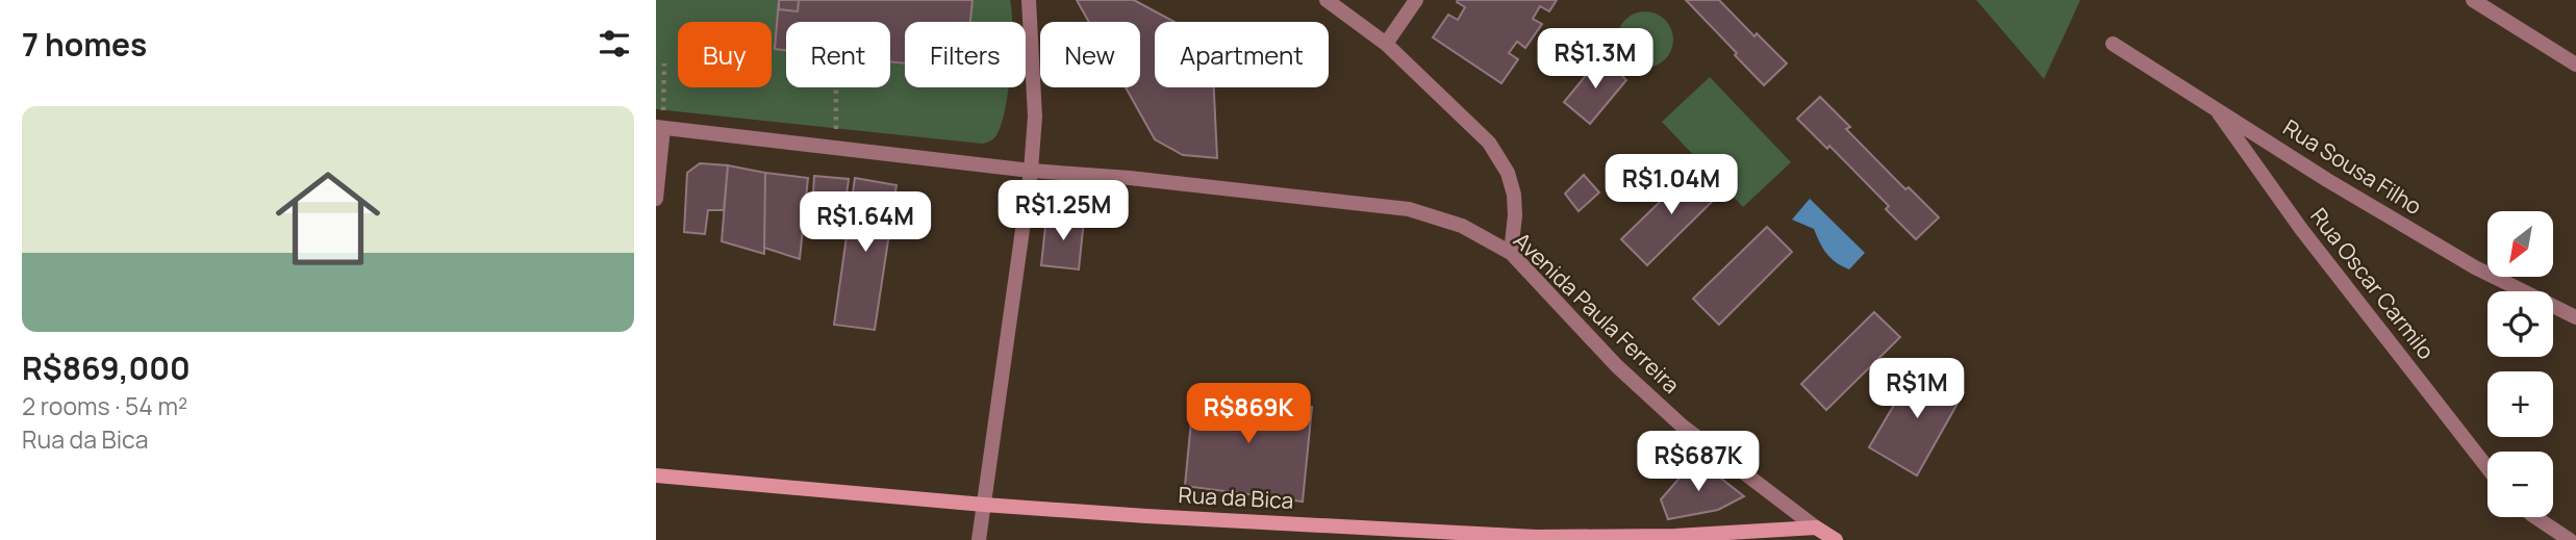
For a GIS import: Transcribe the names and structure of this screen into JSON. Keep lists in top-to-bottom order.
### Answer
{
  "streets": {
    "main road": ["Avenida Paula Ferreira", "Rua da Bica"],
    "street": ["Rua Sousa Filho", "Rua Oscar Carmilo"]
  },
  "crossings": [
    ["Rua Sousa Filho", "Rua Oscar Carmilo"],
    ["Avenida Paula Ferreira", "Rua da Bica"]
  ],
  "north": "bottom left",
  "page": {
    "heading": "7 homes",
    "chip": [
      "Buy",
      "Rent",
      "Filters",
      "New",
      "Apartment"
    ],
    "price": [
      "R$1.3M",
      "R$1.04M",
      "R$1.25M",
      "R$1.64M",
      "R$1M",
      "R$869K",
      "R$687K"
    ],
    "list": [
      {
        "name": "R$869,000",
        "note": "2 rooms · 54 m² · Rua da Bica"
      }
    ],
    "map_buttons": ["+", "−"]
  }
}
